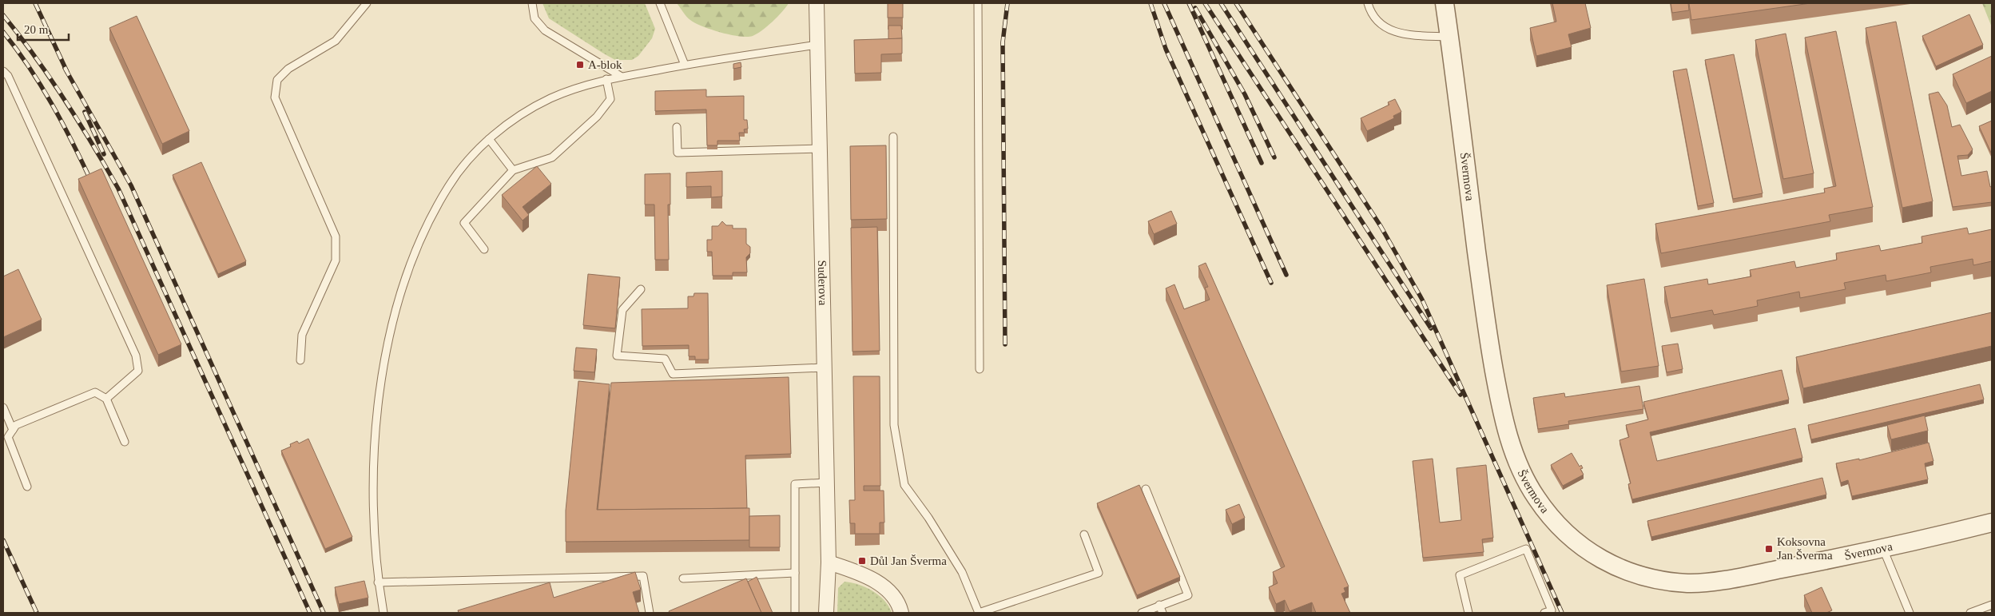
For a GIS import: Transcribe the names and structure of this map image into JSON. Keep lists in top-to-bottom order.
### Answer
{
  "streets": {
    "street": ["Švermova", "Suderova"]
  },
  "places": {
    "transit": ["A-blok", "Koksovna Jan Šverma", "Důl Jan Šverma"]
  },
  "scale_bar": "20 m"
}
